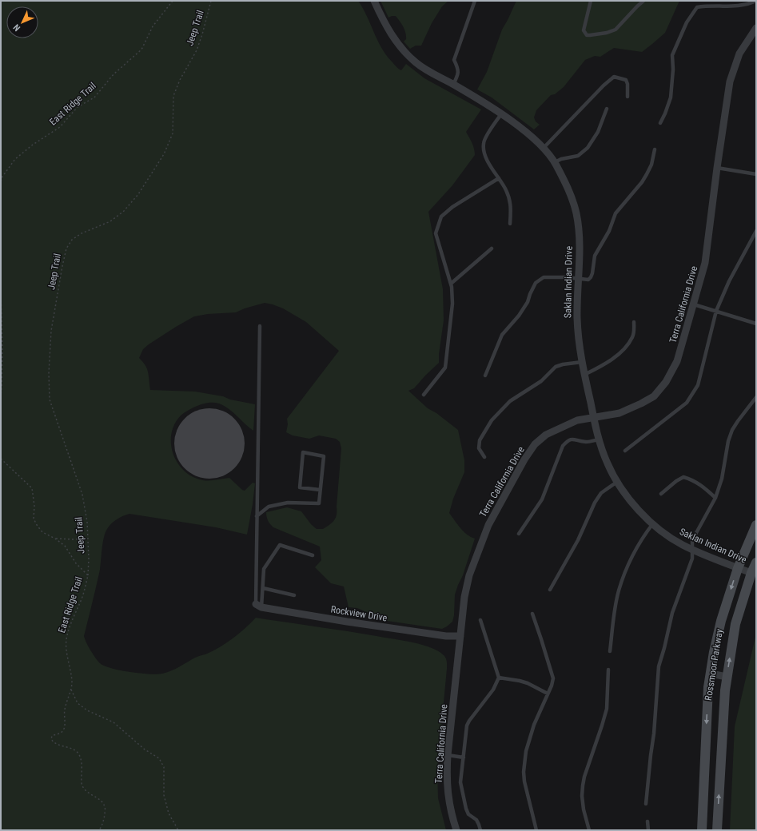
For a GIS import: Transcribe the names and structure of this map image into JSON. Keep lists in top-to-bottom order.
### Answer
{
  "streets": {
    "street": [
      "Saklan Indian Drive",
      "Terra California Drive",
      "Rockview Drive",
      "Rossmoor Parkway"
    ],
    "path": ["Jeep Trail", "East Ridge Trail"]
  },
  "crossings": [
    ["Jeep Trail", "East Ridge Trail"],
    ["Saklan Indian Drive", "Terra California Drive"],
    ["Saklan Indian Drive", "Rossmoor Parkway"],
    ["Terra California Drive", "Rockview Drive"]
  ],
  "north": "bottom left"
}
